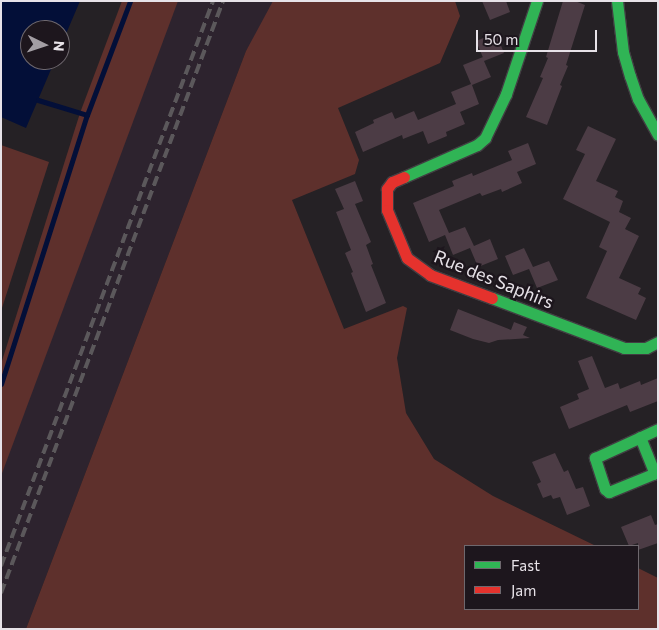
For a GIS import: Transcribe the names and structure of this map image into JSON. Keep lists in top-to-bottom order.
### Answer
{
  "streets": {
    "street": ["Rue des Saphirs"]
  },
  "legend": ["Fast", "Jam"],
  "scale_bar": "50 m",
  "north": "right"
}
